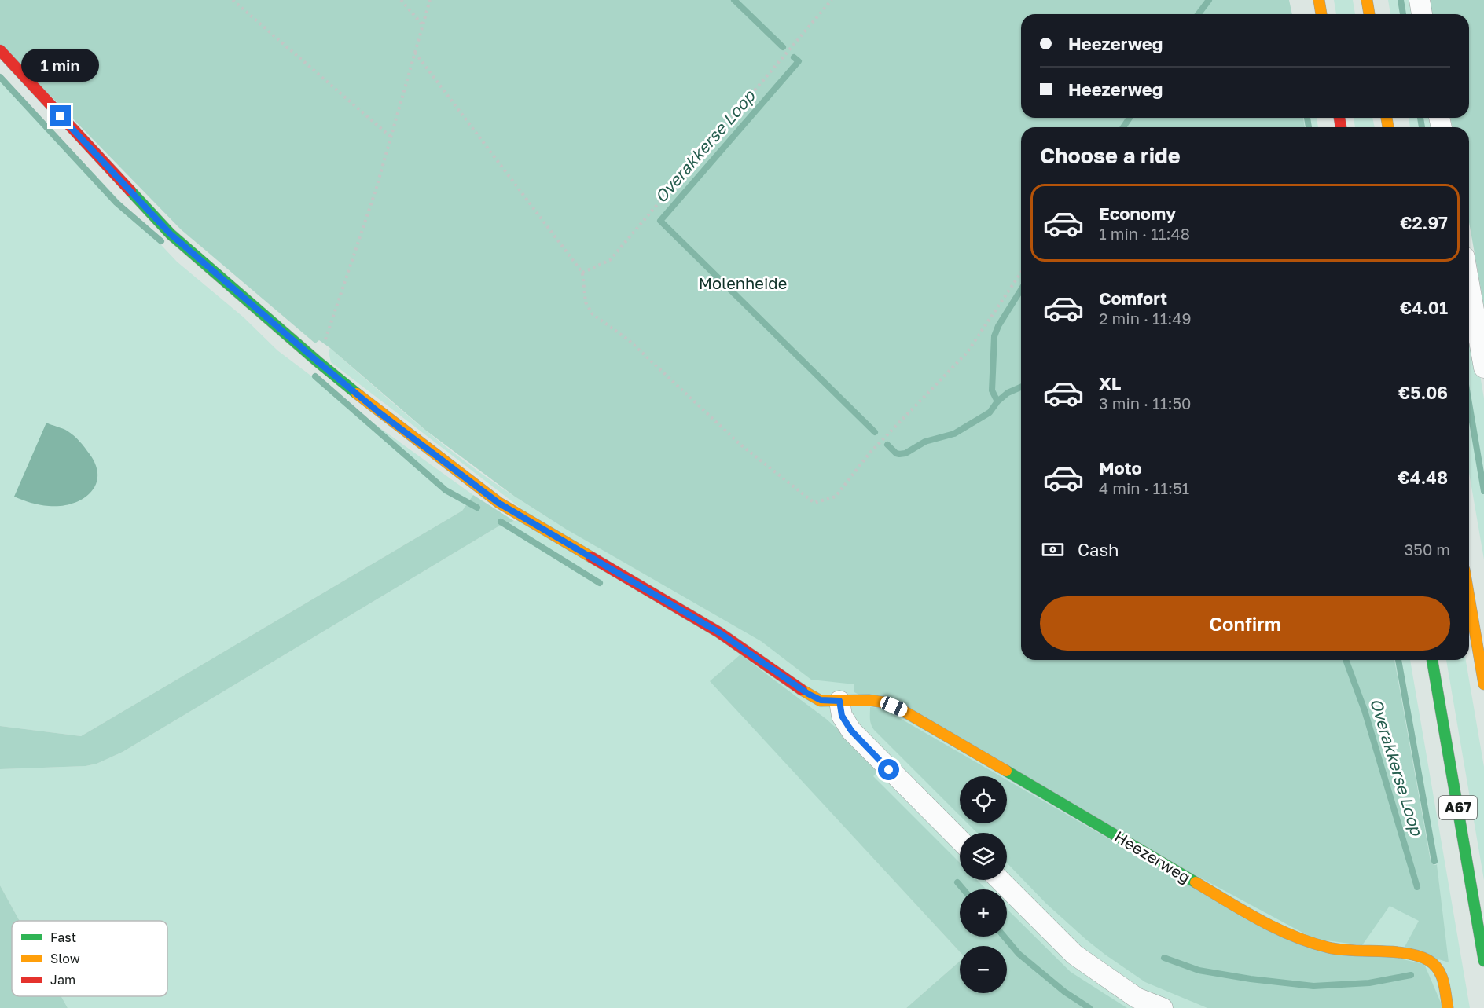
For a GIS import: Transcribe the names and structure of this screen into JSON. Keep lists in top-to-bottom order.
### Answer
{
  "streets": {
    "main road": ["A67", "Heezerweg"]
  },
  "water": ["Overakkerse Loop"],
  "parks": ["Molenheide"],
  "legend": ["Fast", "Slow", "Jam"],
  "page": {
    "banner": ["Heezerweg", "Heezerweg"],
    "bubble": "1 min",
    "heading": "Choose a ride",
    "list": [
      {
        "name": "Economy",
        "note": "1 min · 11:48",
        "value": "€2.97"
      },
      {
        "name": "Comfort",
        "note": "2 min · 11:49",
        "value": "€4.01"
      },
      {
        "name": "XL",
        "note": "3 min · 11:50",
        "value": "€5.06"
      },
      {
        "name": "Moto",
        "note": "4 min · 11:51",
        "value": "€4.48"
      }
    ],
    "pay": ["Cash", "350 m"],
    "buttons": "Confirm",
    "map_buttons": ["+", "−"]
  }
}
